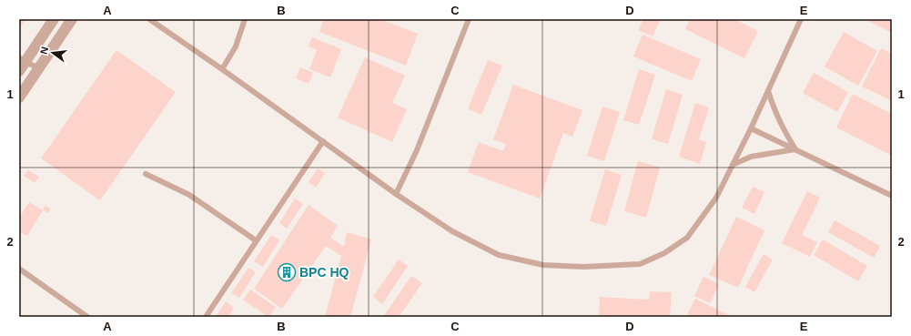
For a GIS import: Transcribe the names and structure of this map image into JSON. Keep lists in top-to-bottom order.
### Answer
{
  "places": {
    "building": ["BPC HQ"]
  },
  "north": "left",
  "grid": {
    "columns": [
      "A",
      "B",
      "C",
      "D",
      "E"
    ],
    "rows": ["1", "2"]
  }
}
